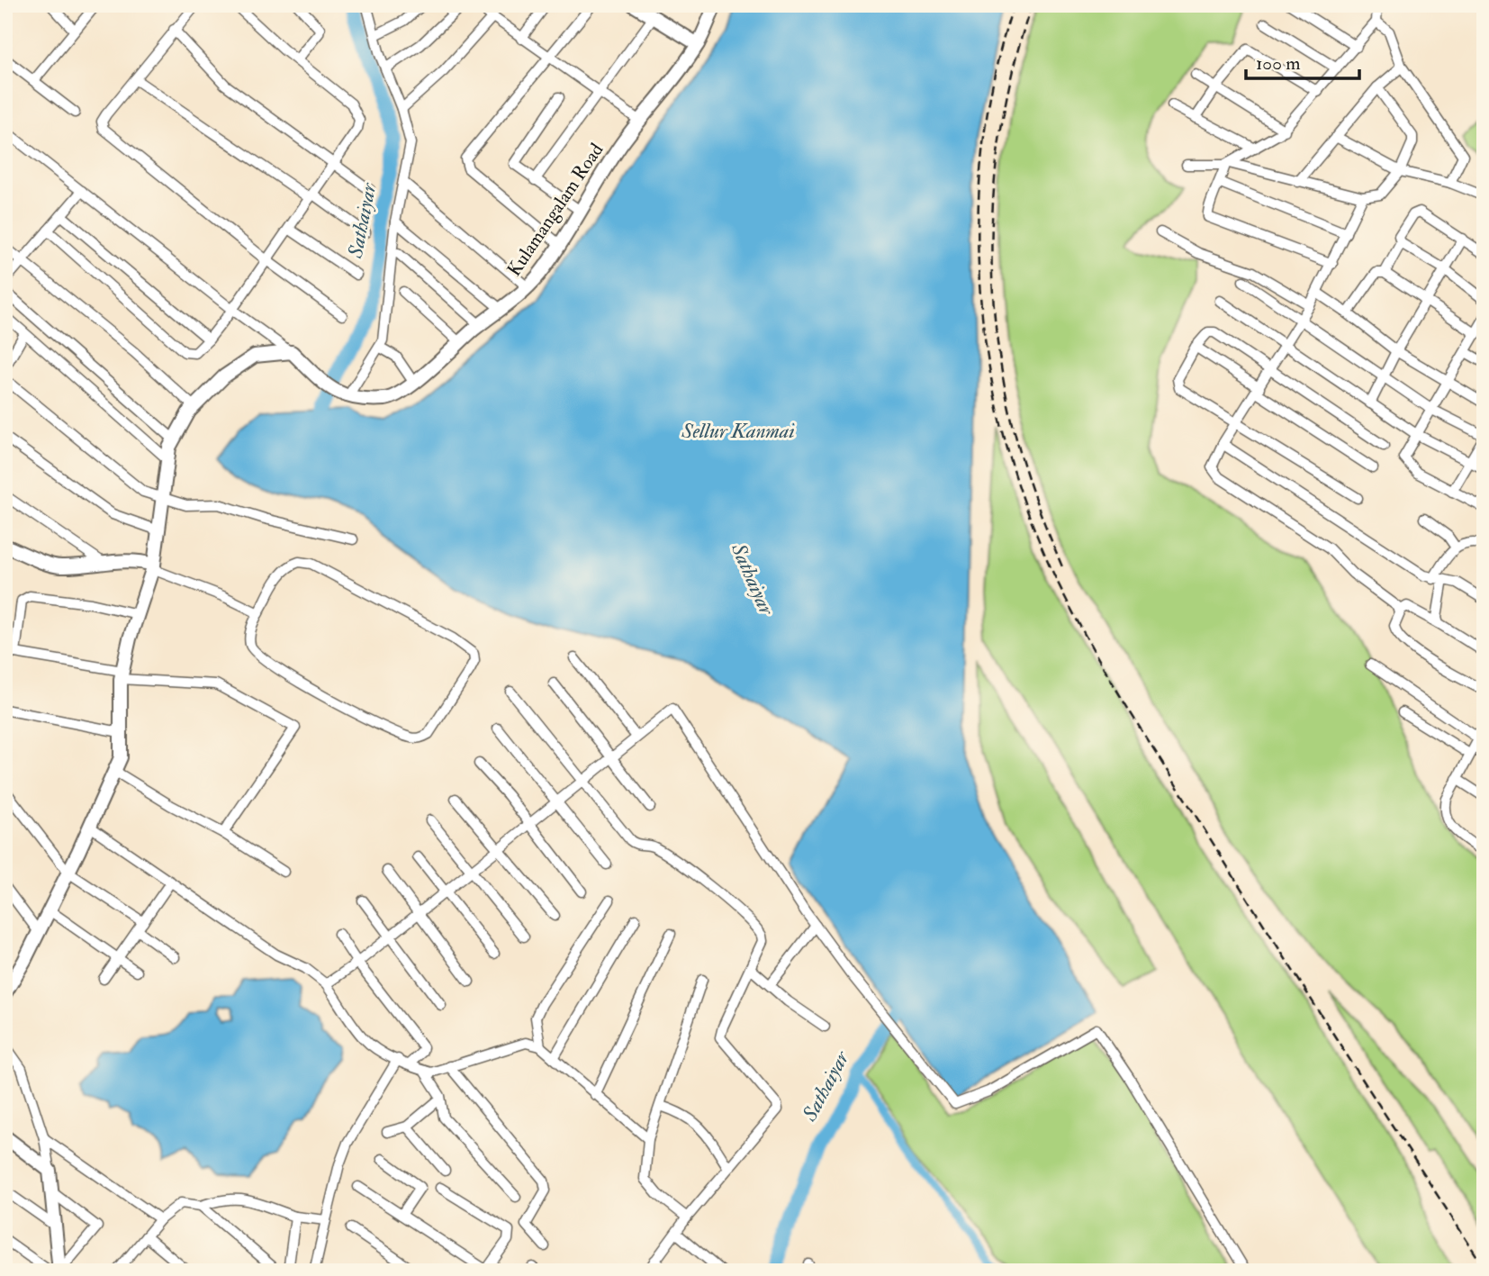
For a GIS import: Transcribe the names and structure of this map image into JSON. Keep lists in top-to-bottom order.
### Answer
{
  "streets": {
    "main road": ["Kulamangalam Road"]
  },
  "water": ["Sathaiyar", "Sellur Kanmai"],
  "scale_bar": "100 m"
}
